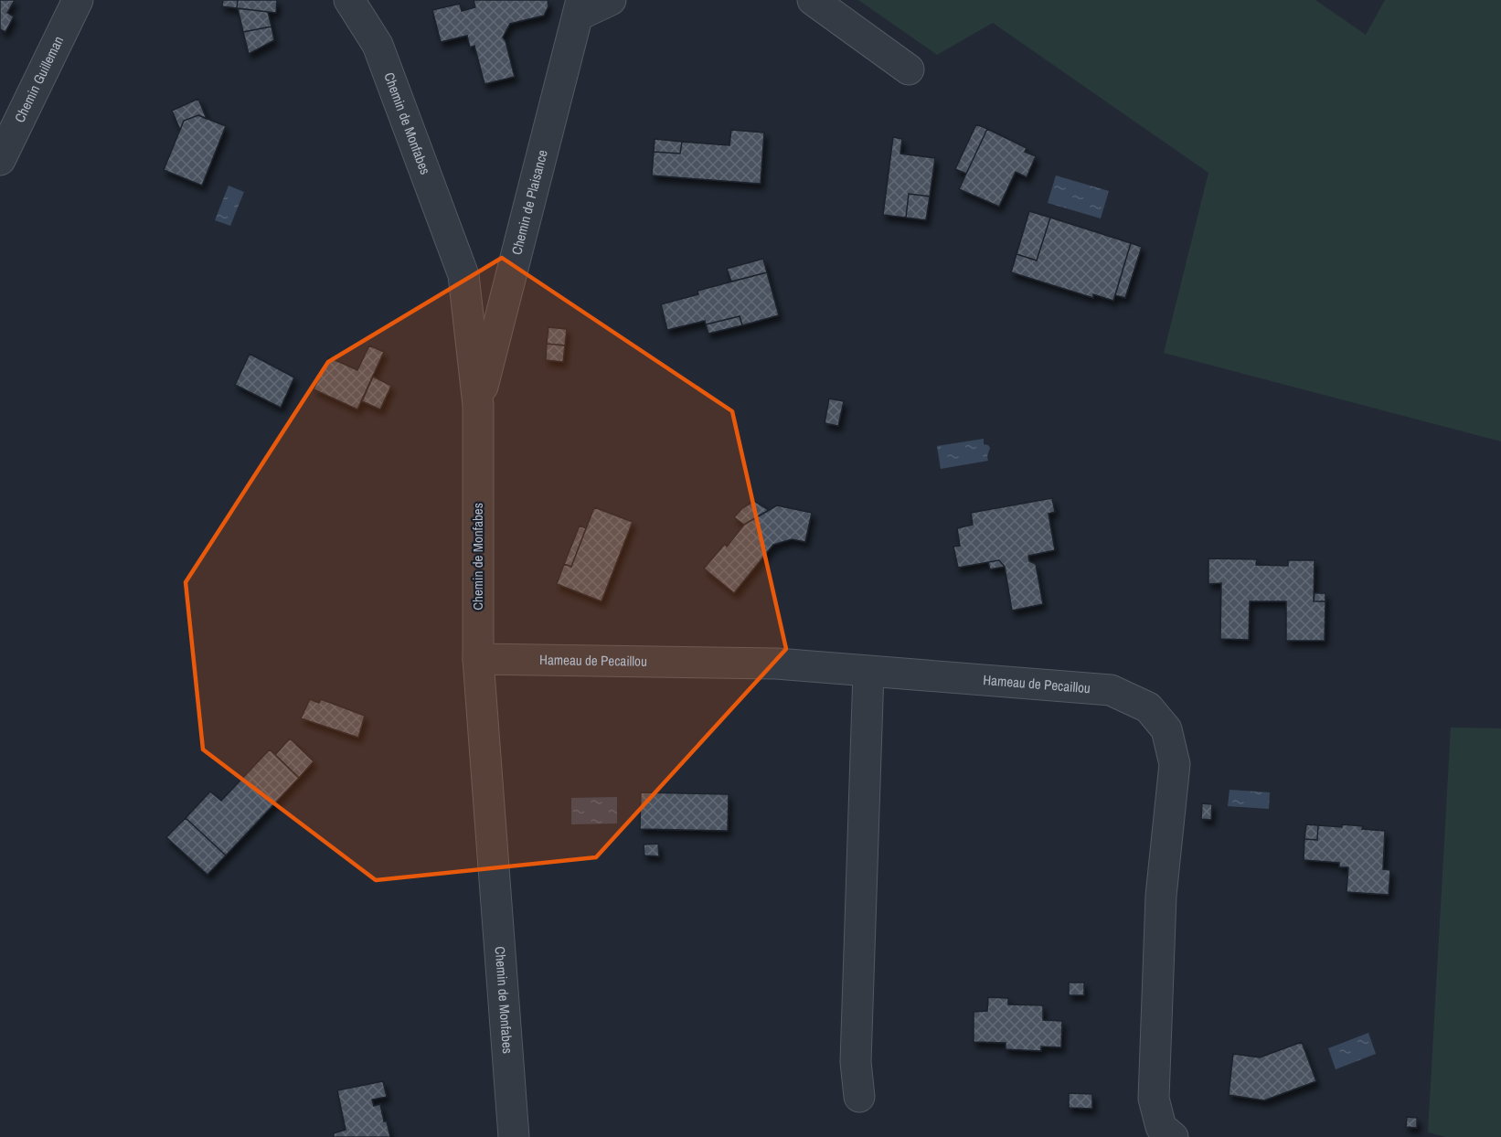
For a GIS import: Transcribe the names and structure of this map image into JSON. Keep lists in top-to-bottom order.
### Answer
{
  "streets": {
    "street": [
      "Chemin Guilleman",
      "Chemin de Monfabes",
      "Chemin de Plaisance",
      "Hameau de Pecaillou"
    ]
  },
  "crossings": [
    ["Chemin de Monfabes", "Chemin de Plaisance"],
    ["Chemin de Monfabes", "Hameau de Pecaillou"]
  ]
}
